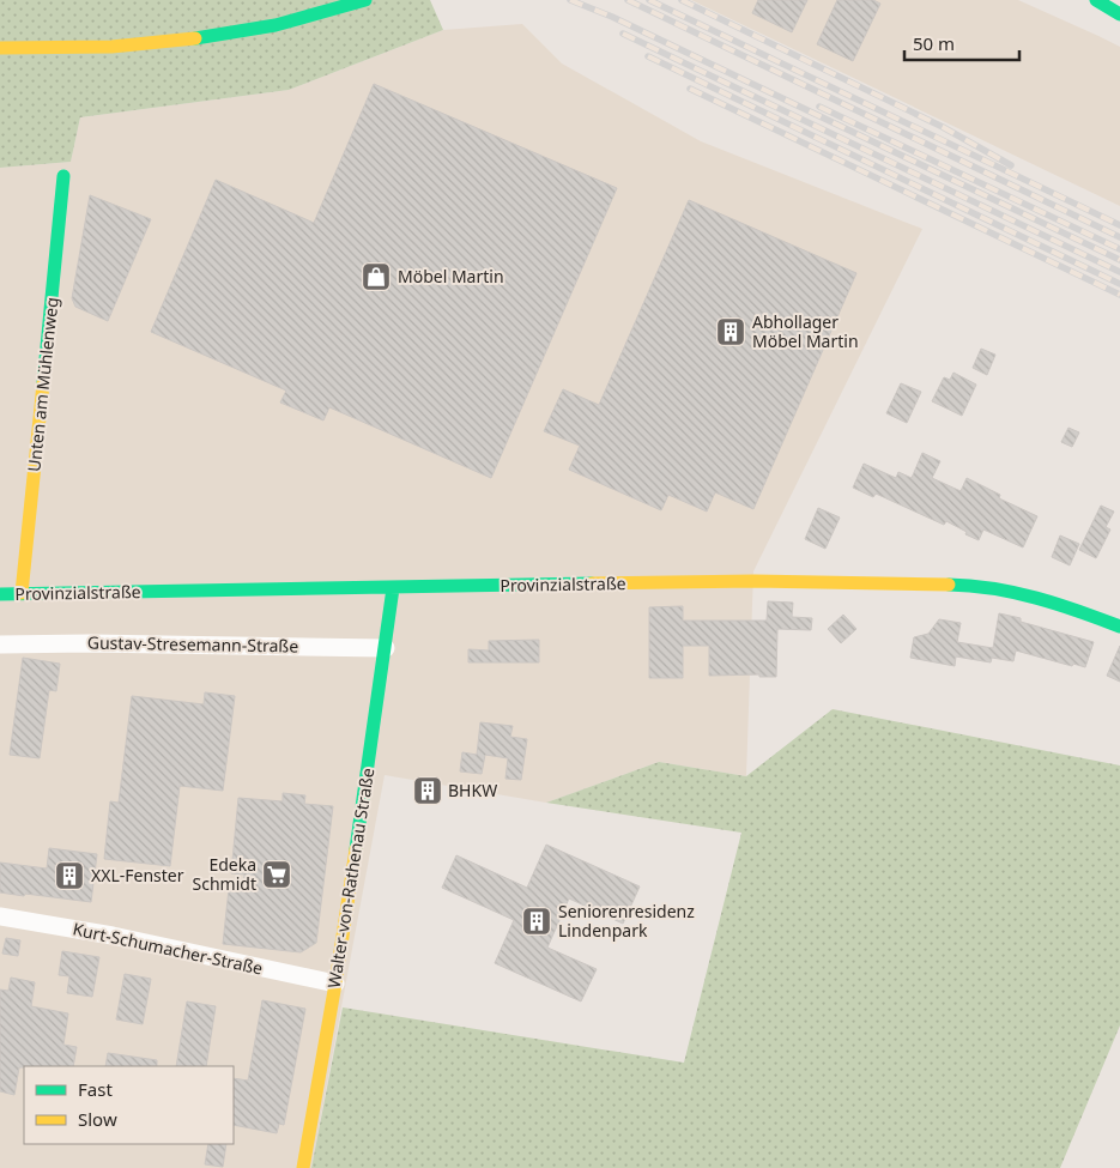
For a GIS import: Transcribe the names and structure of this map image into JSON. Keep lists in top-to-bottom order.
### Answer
{
  "streets": {
    "main road": ["Unten am Mühlenweg", "Provinzialstraße", "Walter-von-Rathenau Straße"],
    "street": ["Gustav-Stresemann-Straße", "Kurt-Schumacher-Straße"]
  },
  "crossings": [
    ["Unten am Mühlenweg", "Provinzialstraße"],
    ["Provinzialstraße", "Walter-von-Rathenau Straße"],
    ["Gustav-Stresemann-Straße", "Walter-von-Rathenau Straße"],
    ["Walter-von-Rathenau Straße", "Kurt-Schumacher-Straße"]
  ],
  "places": {
    "shop": ["Möbel Martin"],
    "building": [
      "Abhollager Möbel Martin",
      "BHKW",
      "XXL-Fenster",
      "Seniorenresidenz Lindenpark"
    ],
    "supermarket": ["Edeka Schmidt"]
  },
  "legend": ["Fast", "Slow"],
  "scale_bar": "50 m"
}
